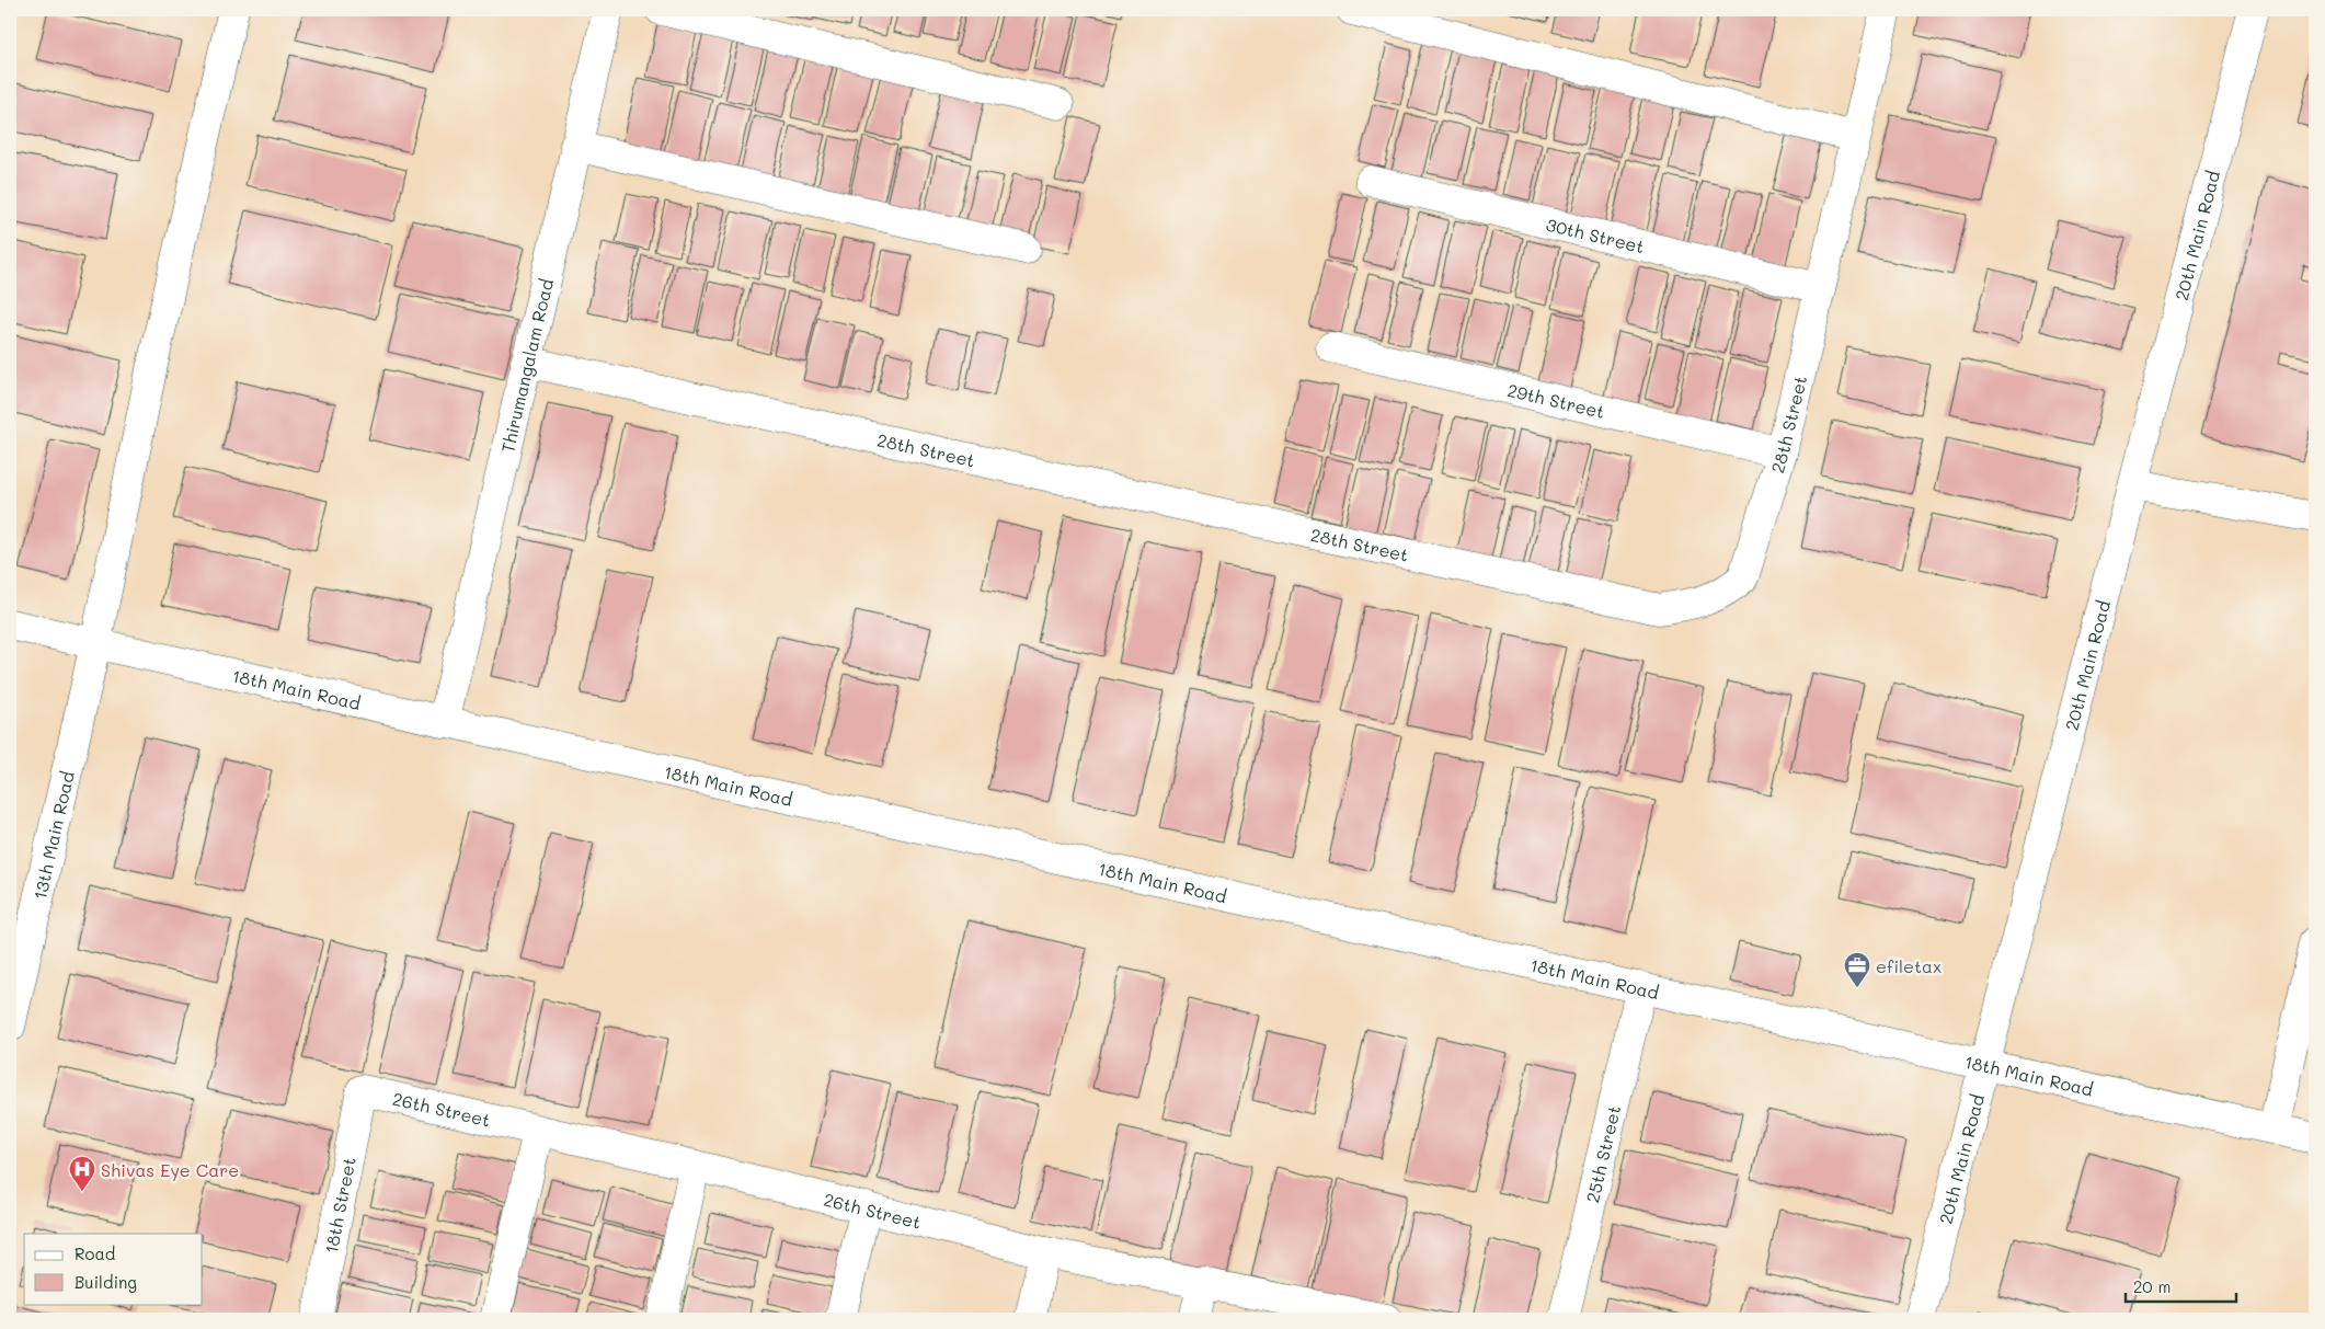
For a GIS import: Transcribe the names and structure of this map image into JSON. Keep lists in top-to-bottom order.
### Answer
{
  "streets": {
    "street": [
      "30th Street",
      "20th Main Road",
      "Thirumangalam Road",
      "29th Street",
      "28th Street",
      "18th Main Road",
      "13th Main Road",
      "26th Street",
      "25th Street",
      "18th Street"
    ]
  },
  "crossings": [
    ["30th Street", "28th Street"],
    ["20th Main Road", "18th Main Road"],
    ["Thirumangalam Road", "28th Street"],
    ["Thirumangalam Road", "18th Main Road"],
    ["29th Street", "28th Street"],
    ["18th Main Road", "13th Main Road"],
    ["18th Main Road", "25th Street"],
    ["26th Street", "18th Street"]
  ],
  "places": {
    "office": ["efiletax"],
    "hospital": ["Shivas Eye Care"]
  },
  "legend": ["Road", "Building"],
  "scale_bar": "20 m"
}
